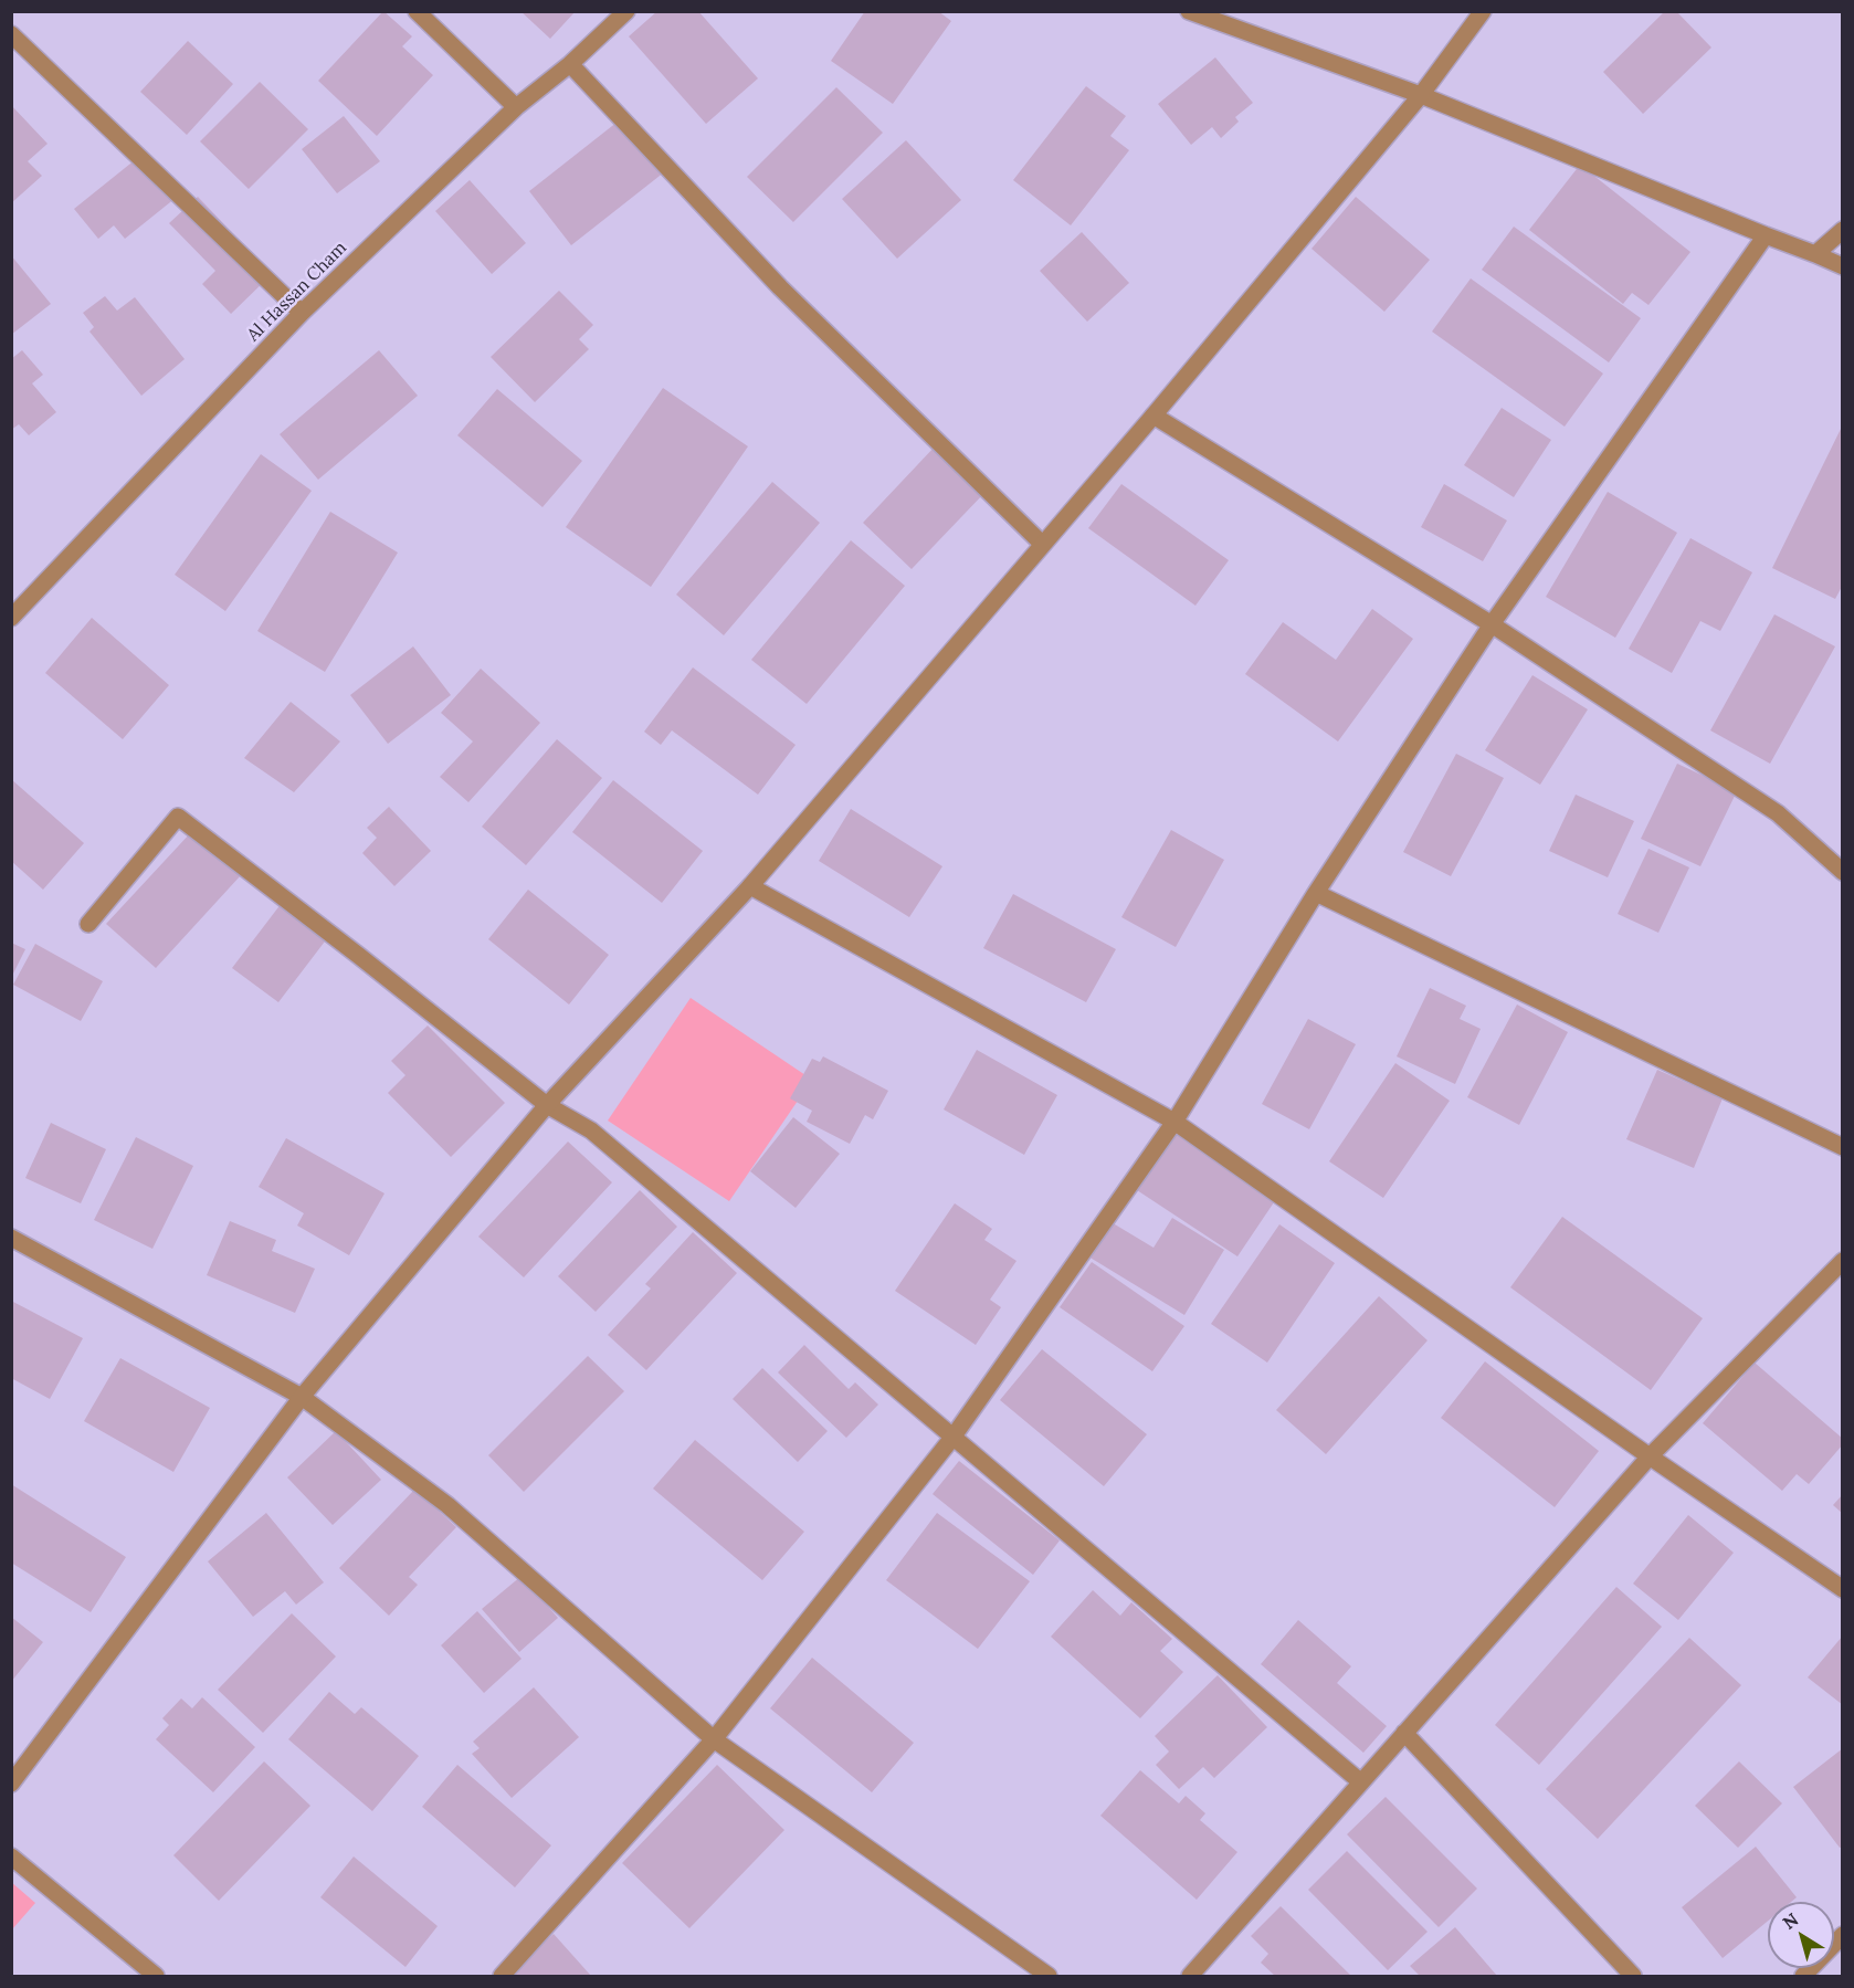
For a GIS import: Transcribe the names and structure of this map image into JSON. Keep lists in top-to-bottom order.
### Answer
{
  "streets": {
    "street": ["Al Hassan Cham"]
  },
  "north": "top left"
}
